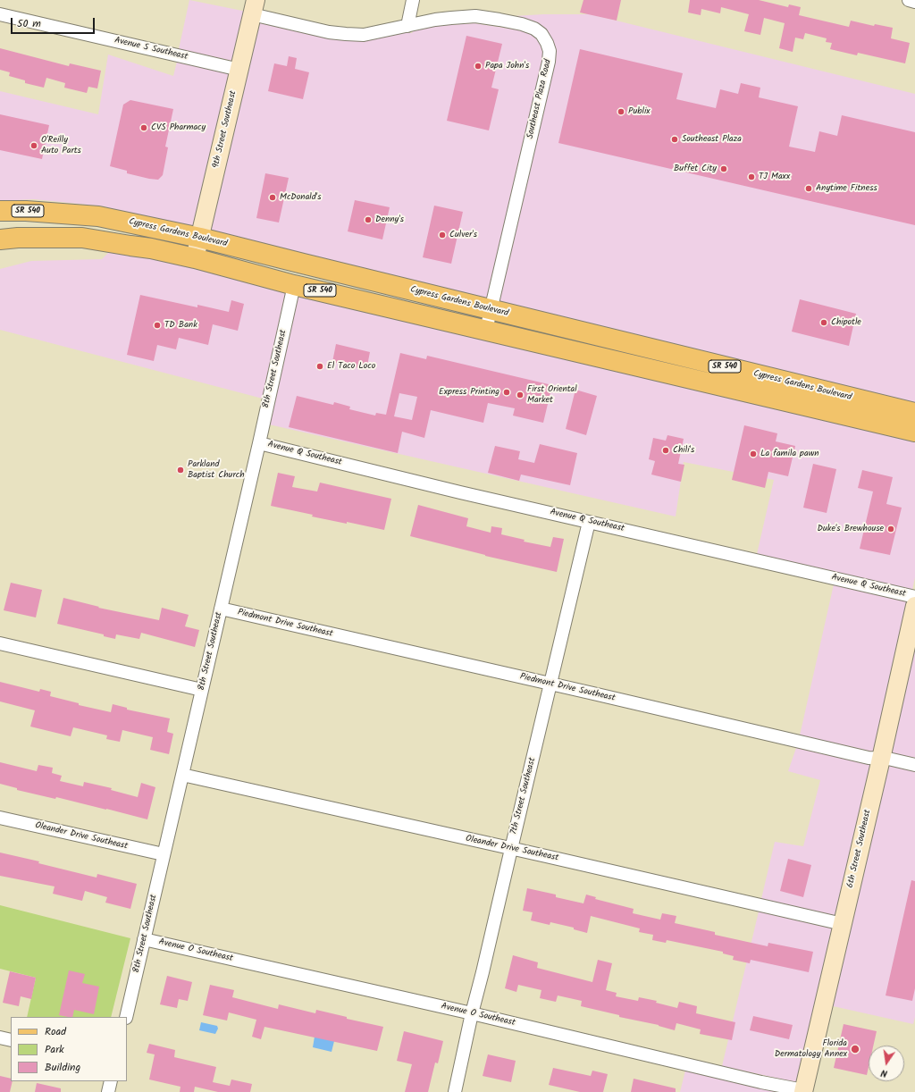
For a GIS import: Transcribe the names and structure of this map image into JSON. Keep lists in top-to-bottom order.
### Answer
{
  "streets": {
    "main road": ["SR 540", "Cypress Gardens Boulevard"],
    "street": [
      "Avenue S Southeast",
      "Southeast Plaza Road",
      "9th Street Southeast",
      "8th Street Southeast",
      "Avenue Q Southeast",
      "Piedmont Drive Southeast",
      "7th Street Southeast",
      "Oleander Drive Southeast",
      "6th Street Southeast",
      "Avenue O Southeast"
    ]
  },
  "crossings": [
    ["Avenue S Southeast", "9th Street Southeast"],
    ["Southeast Plaza Road", "9th Street Southeast"],
    ["Southeast Plaza Road", "Cypress Gardens Boulevard"],
    ["9th Street Southeast", "Cypress Gardens Boulevard"],
    ["Cypress Gardens Boulevard", "8th Street Southeast"],
    ["8th Street Southeast", "Avenue Q Southeast"],
    ["8th Street Southeast", "Piedmont Drive Southeast"],
    ["8th Street Southeast", "Oleander Drive Southeast"],
    ["8th Street Southeast", "Avenue O Southeast"],
    ["Avenue Q Southeast", "7th Street Southeast"],
    ["Piedmont Drive Southeast", "7th Street Southeast"],
    ["Piedmont Drive Southeast", "6th Street Southeast"],
    ["7th Street Southeast", "Oleander Drive Southeast"],
    ["7th Street Southeast", "Avenue O Southeast"],
    ["Oleander Drive Southeast", "6th Street Southeast"],
    ["6th Street Southeast", "Avenue O Southeast"]
  ],
  "places": [
    "Papa John's",
    "Publix",
    "CVS Pharmacy",
    "Southeast Plaza",
    "O'Reilly Auto Parts",
    "Buffet City",
    "TJ Maxx",
    "Anytime Fitness",
    "McDonald's",
    "Denny's",
    "Culver's",
    "Chipotle",
    "TD Bank",
    "El Taco Loco",
    "Express Printing",
    "First Oriental Market",
    "Chili's",
    "La famila pawn",
    "Parkland Baptist Church",
    "Duke's Brewhouse",
    "Florida Dermatology Annex"
  ],
  "legend": ["Road", "Park", "Building"],
  "scale_bar": "50 m",
  "north": "bottom"
}
